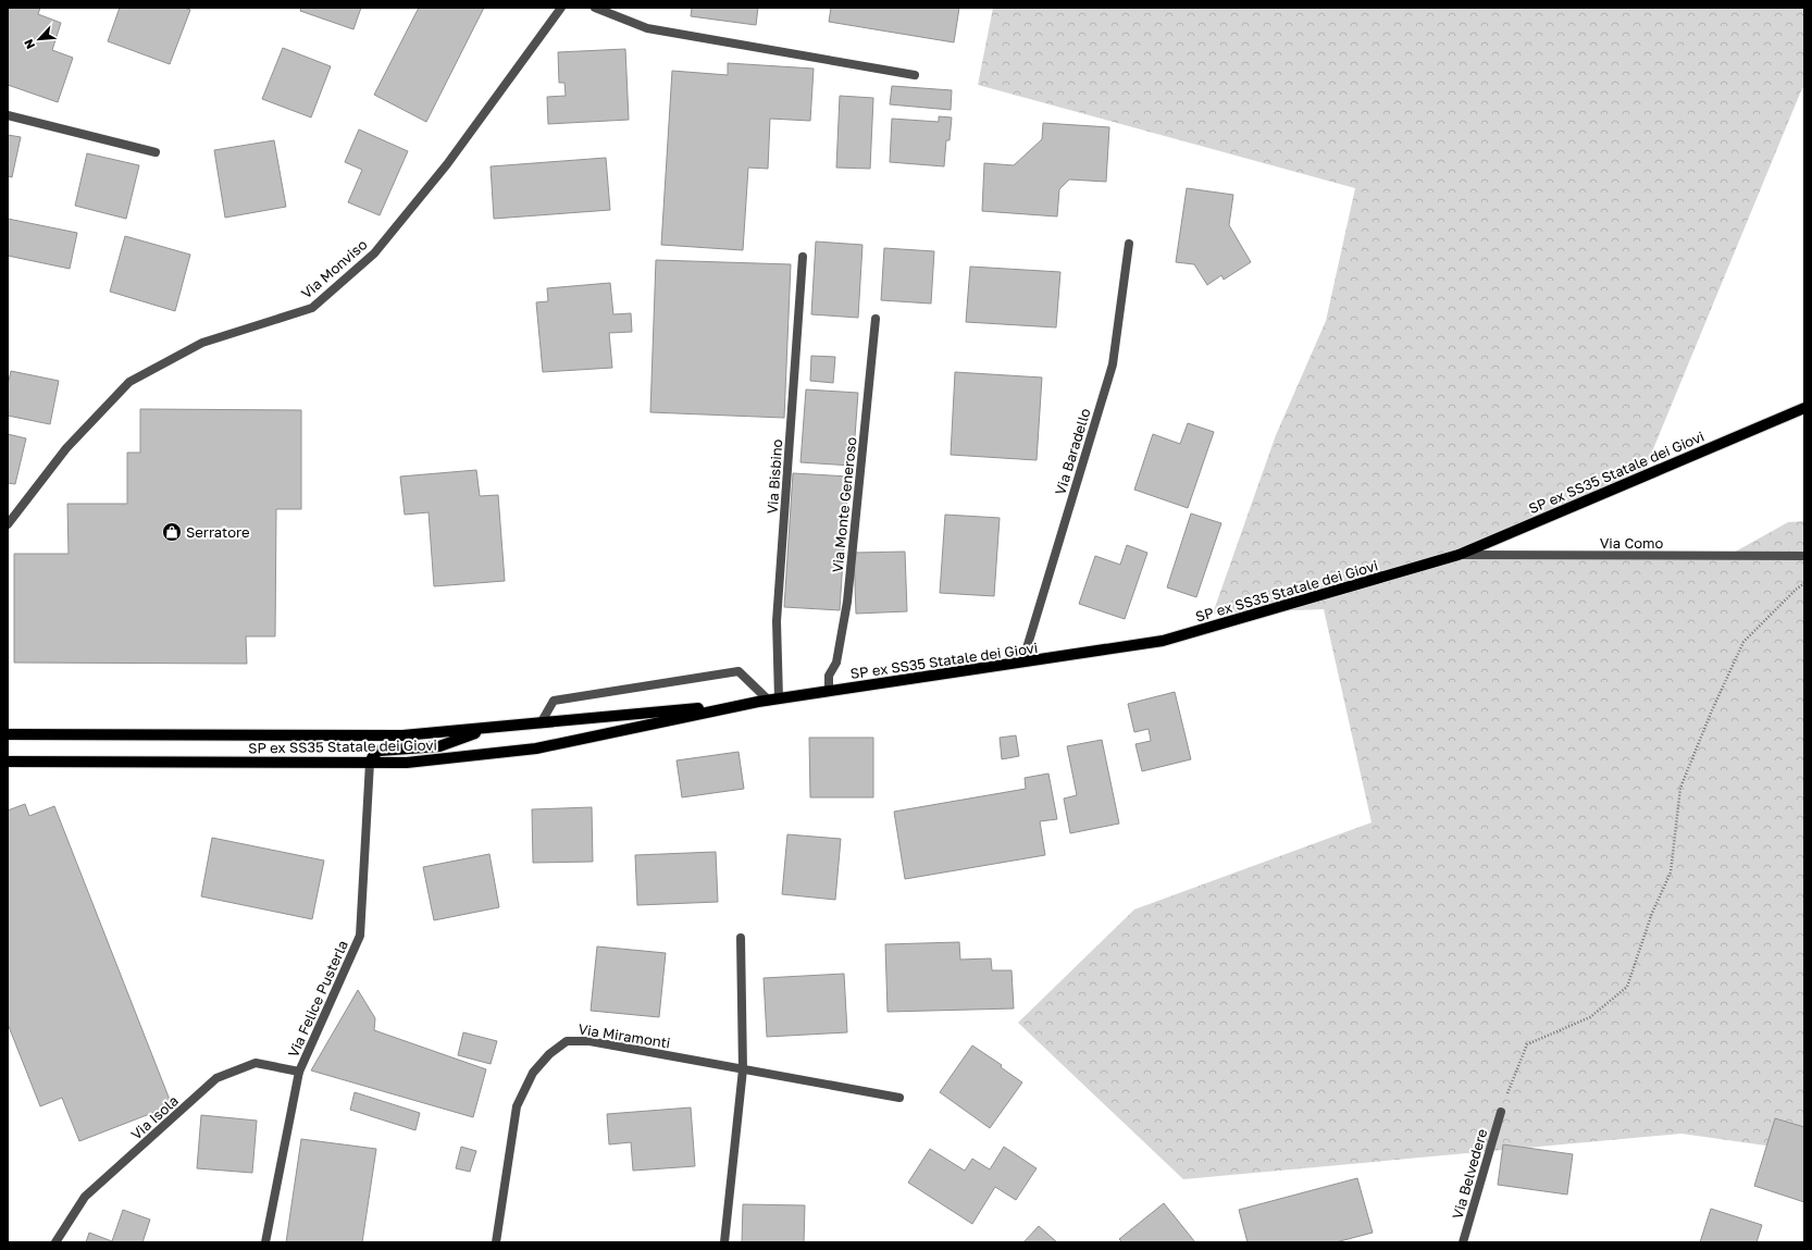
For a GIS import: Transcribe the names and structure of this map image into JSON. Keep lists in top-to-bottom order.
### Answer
{
  "streets": {
    "main road": ["SP ex SS35 Statale dei Giovi"],
    "street": [
      "Via Monviso",
      "Via Baradello",
      "Via Bisbino",
      "Via Monte Generoso",
      "Via Como",
      "Via Felice Pusterla",
      "Via Miramonti",
      "Via Isola",
      "Via Belvedere"
    ]
  },
  "crossings": [
    ["Via Baradello", "SP ex SS35 Statale dei Giovi"],
    ["SP ex SS35 Statale dei Giovi", "Via Bisbino"],
    ["SP ex SS35 Statale dei Giovi", "Via Monte Generoso"],
    ["SP ex SS35 Statale dei Giovi", "Via Como"],
    ["SP ex SS35 Statale dei Giovi", "Via Felice Pusterla"],
    ["Via Felice Pusterla", "Via Isola"]
  ],
  "places": {
    "shop": ["Serratore"]
  },
  "north": "bottom left"
}
